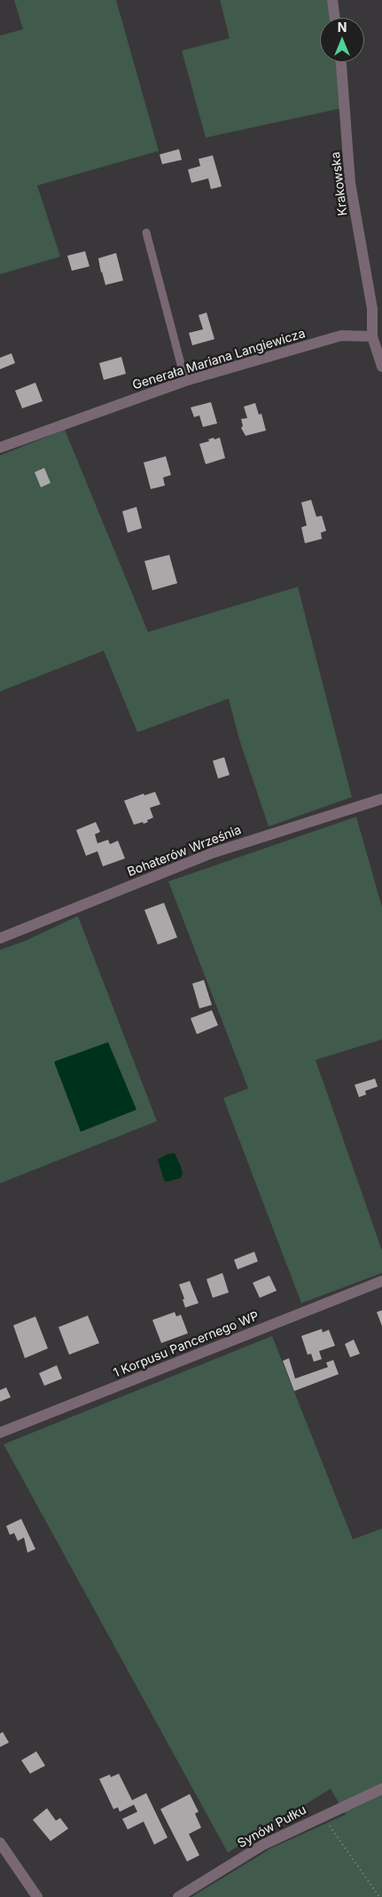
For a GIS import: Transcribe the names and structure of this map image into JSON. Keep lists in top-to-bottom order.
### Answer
{
  "streets": {
    "street": [
      "Krakowska",
      "Generała Mariana Langiewicza",
      "Bohaterów Września",
      "1 Korpusu Pancernego WP",
      "Synów Pułku"
    ]
  },
  "crossings": [
    ["Krakowska", "Generała Mariana Langiewicza"]
  ],
  "north": "top"
}
